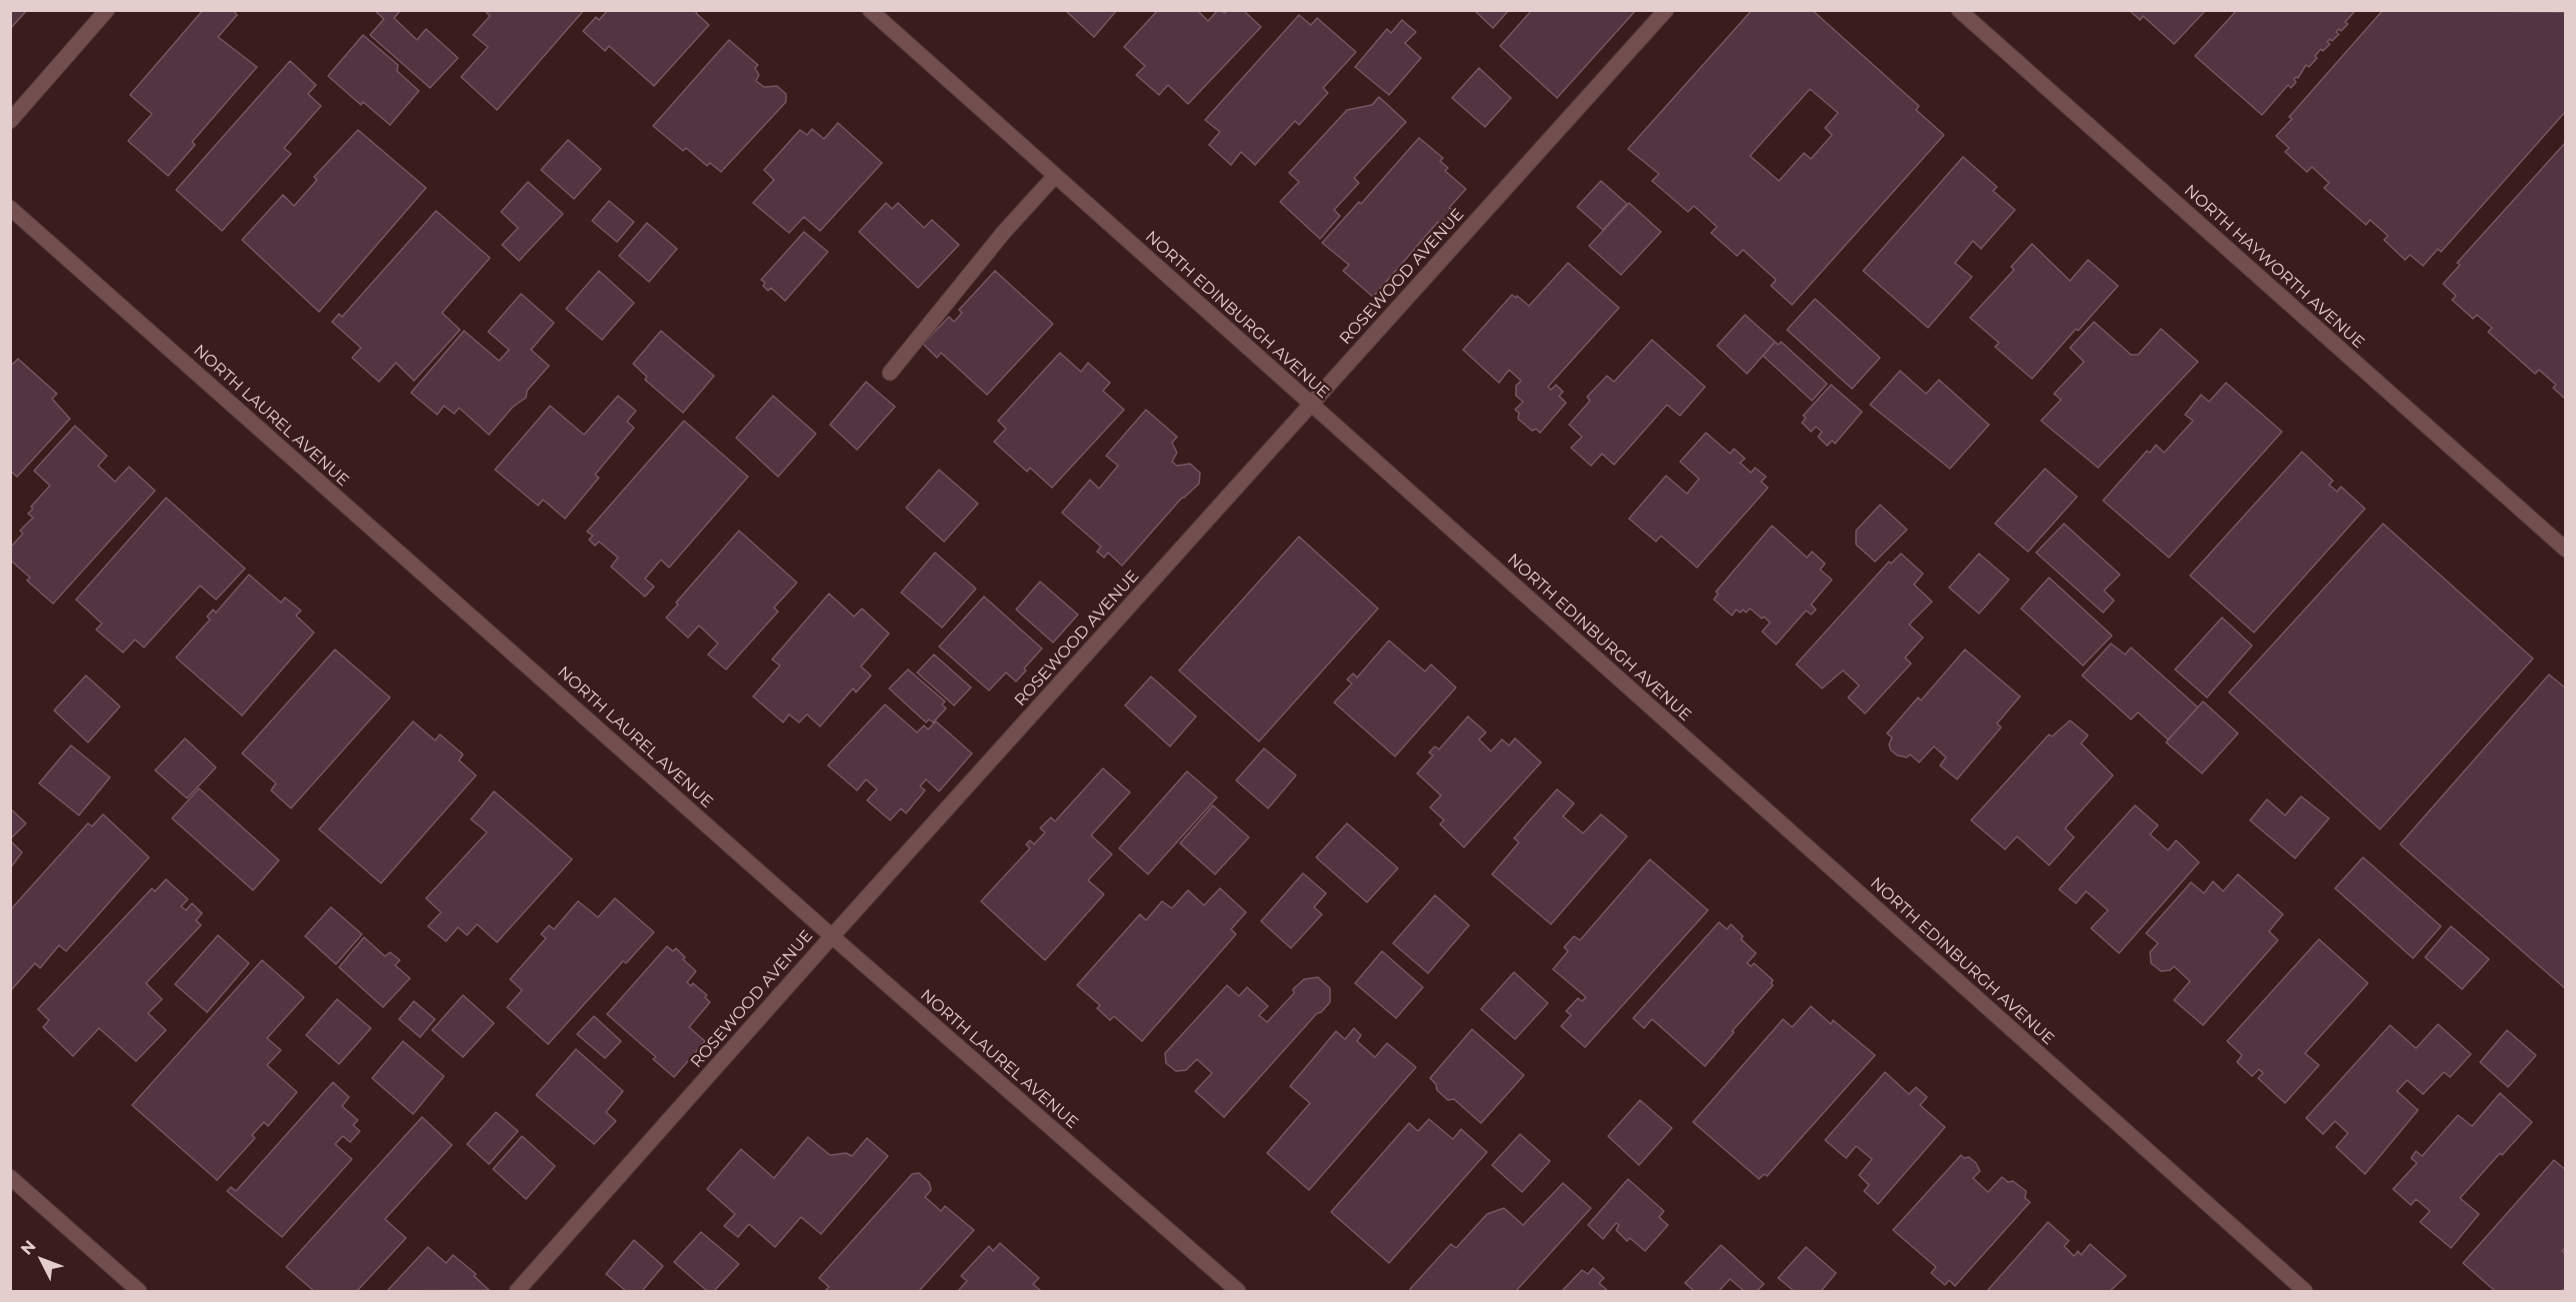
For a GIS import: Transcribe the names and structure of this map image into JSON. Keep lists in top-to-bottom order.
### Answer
{
  "streets": {
    "street": [
      "NORTH HAYWORTH AVENUE",
      "ROSEWOOD AVENUE",
      "NORTH EDINBURGH AVENUE",
      "NORTH LAUREL AVENUE"
    ]
  },
  "crossings": [
    ["ROSEWOOD AVENUE", "NORTH EDINBURGH AVENUE"],
    ["ROSEWOOD AVENUE", "NORTH LAUREL AVENUE"]
  ],
  "north": "top left"
}
